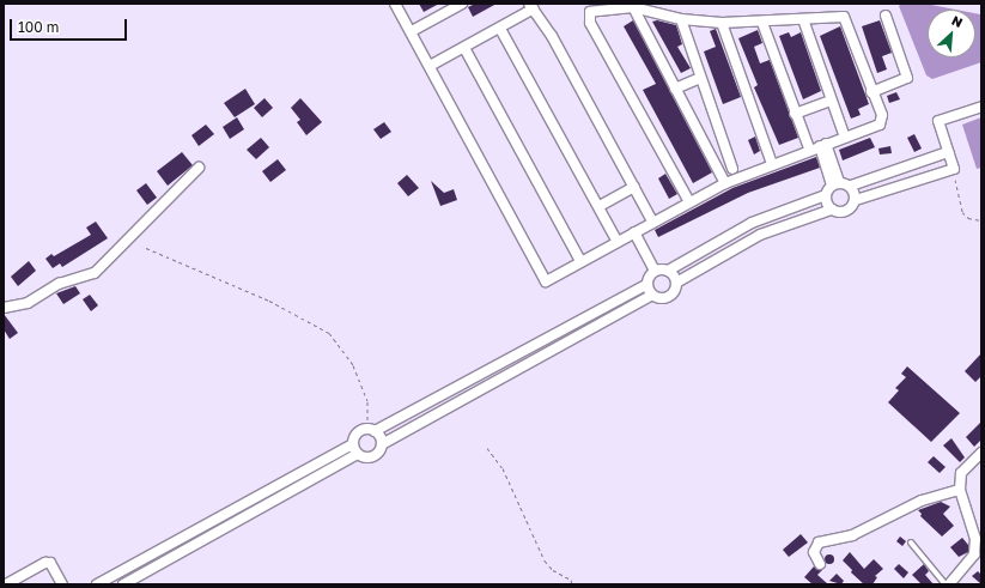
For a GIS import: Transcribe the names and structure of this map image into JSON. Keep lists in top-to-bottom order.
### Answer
{
  "scale_bar": "100 m",
  "north": "top right"
}
